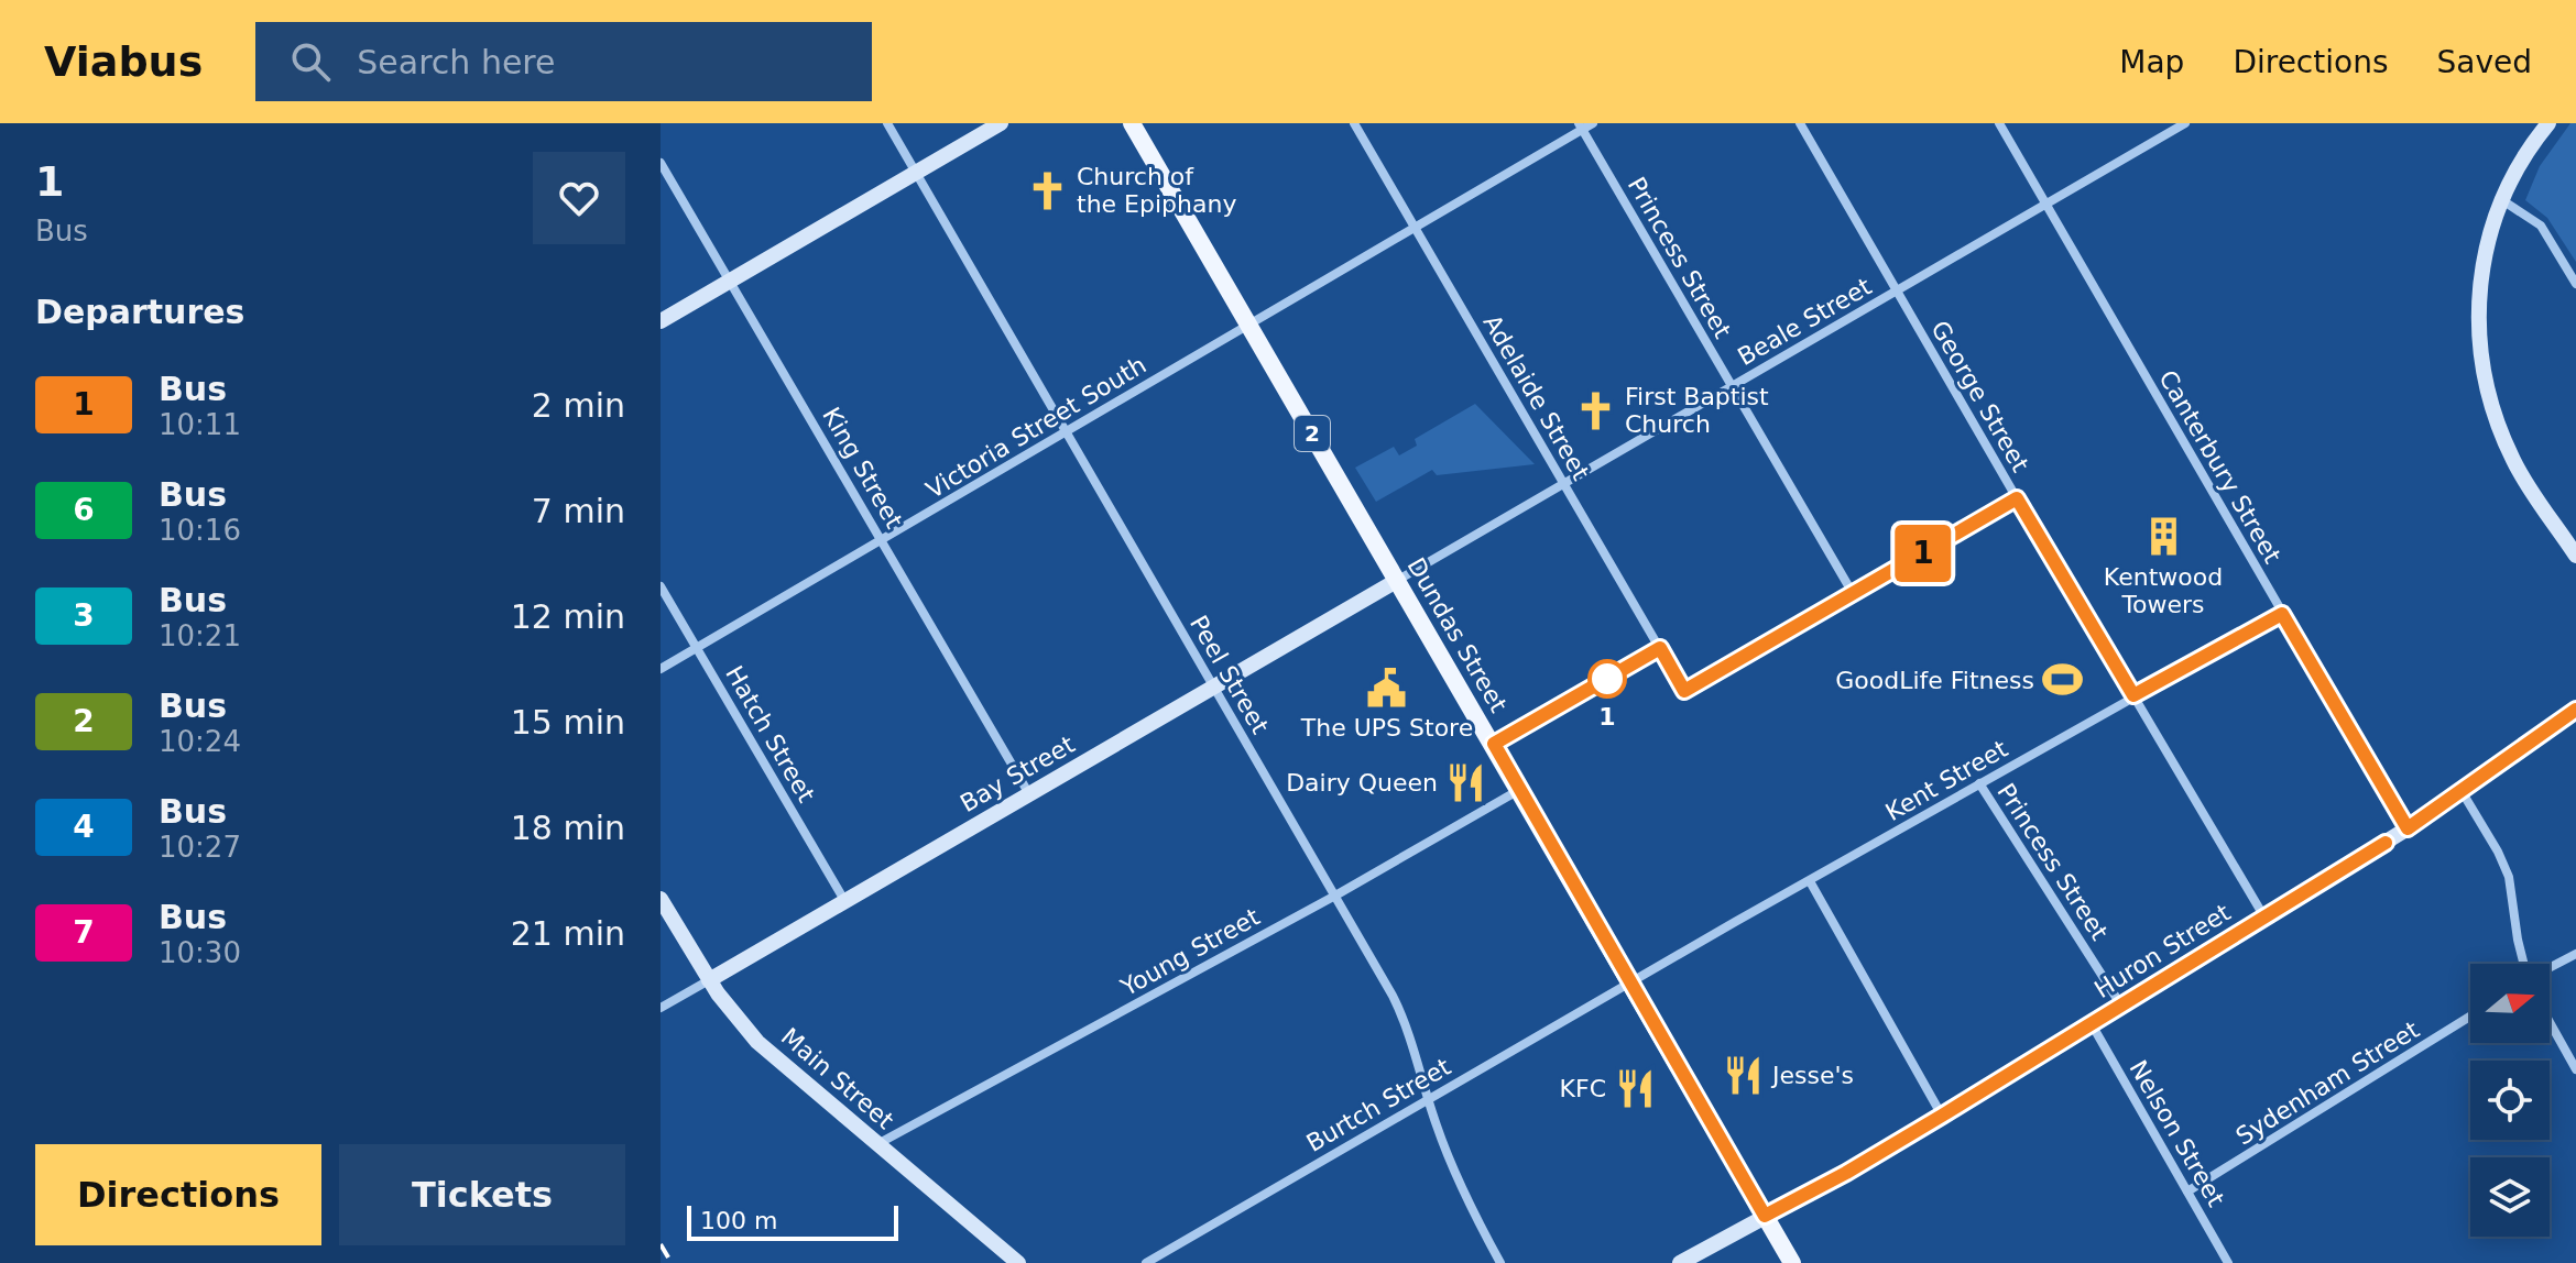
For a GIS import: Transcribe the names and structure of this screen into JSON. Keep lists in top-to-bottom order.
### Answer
{
  "streets": {
    "main road": [
      "2",
      "Dundas Street",
      "Bay Street",
      "Huron Street",
      "Main Street"
    ],
    "street": [
      "Princess Street",
      "Beale Street",
      "George Street",
      "Adelaide Street",
      "Victoria Street South",
      "Canterbury Street",
      "King Street",
      "Peel Street",
      "Hatch Street",
      "Kent Street",
      "Young Street",
      "Sydenham Street",
      "Burtch Street",
      "Nelson Street"
    ]
  },
  "crossings": [
    ["Princess Street", "Beale Street"],
    ["Princess Street", "Adelaide Street"],
    ["Princess Street", "Victoria Street South"],
    ["Princess Street", "Kent Street"],
    ["Princess Street", "Huron Street"],
    ["Beale Street", "George Street"],
    ["Beale Street", "Adelaide Street"],
    ["Beale Street", "Canterbury Street"],
    ["Beale Street", "Dundas Street"],
    ["Beale Street", "Bay Street"],
    ["George Street", "Kent Street"],
    ["George Street", "Huron Street"],
    ["Adelaide Street", "Victoria Street South"],
    ["Victoria Street South", "King Street"],
    ["Victoria Street South", "Dundas Street"],
    ["Victoria Street South", "Peel Street"],
    ["Victoria Street South", "Hatch Street"],
    ["Canterbury Street", "Kent Street"],
    ["Canterbury Street", "Huron Street"],
    ["King Street", "Bay Street"],
    ["Dundas Street", "Bay Street"],
    ["Dundas Street", "Kent Street"],
    ["Dundas Street", "Huron Street"],
    ["Dundas Street", "Young Street"],
    ["Dundas Street", "Burtch Street"],
    ["Peel Street", "Bay Street"],
    ["Peel Street", "Young Street"],
    ["Peel Street", "Burtch Street"],
    ["Hatch Street", "Bay Street"],
    ["Bay Street", "Main Street"],
    ["Kent Street", "Burtch Street"],
    ["Huron Street", "Nelson Street"],
    ["Young Street", "Main Street"],
    ["Sydenham Street", "Nelson Street"]
  ],
  "places": {
    "church": ["Church of the Epiphany", "First Baptist Church"],
    "building": ["Kentwood Towers"],
    "other": ["1"],
    "sports": ["GoodLife Fitness"],
    "public building": ["The UPS Store"],
    "restaurant": ["Dairy Queen", "Jesse's", "KFC"]
  },
  "lines": ["bus line 1"],
  "scale_bar": "100 m",
  "north": "right",
  "page": {
    "header": "Viabus",
    "search": "Search here",
    "nav": ["Map", "Directions", "Saved"],
    "heading": [
      ["1", "Bus"],
      "Departures"
    ],
    "on_map": "1",
    "list": [
      {
        "mark": "1",
        "name": "Bus",
        "note": "10:11",
        "value": "2 min"
      },
      {
        "mark": "6",
        "name": "Bus",
        "note": "10:16",
        "value": "7 min"
      },
      {
        "mark": "3",
        "name": "Bus",
        "note": "10:21",
        "value": "12 min"
      },
      {
        "mark": "2",
        "name": "Bus",
        "note": "10:24",
        "value": "15 min"
      },
      {
        "mark": "4",
        "name": "Bus",
        "note": "10:27",
        "value": "18 min"
      },
      {
        "mark": "7",
        "name": "Bus",
        "note": "10:30",
        "value": "21 min"
      }
    ],
    "buttons": ["Directions", "Tickets"],
    "scale": "100 m"
  }
}
